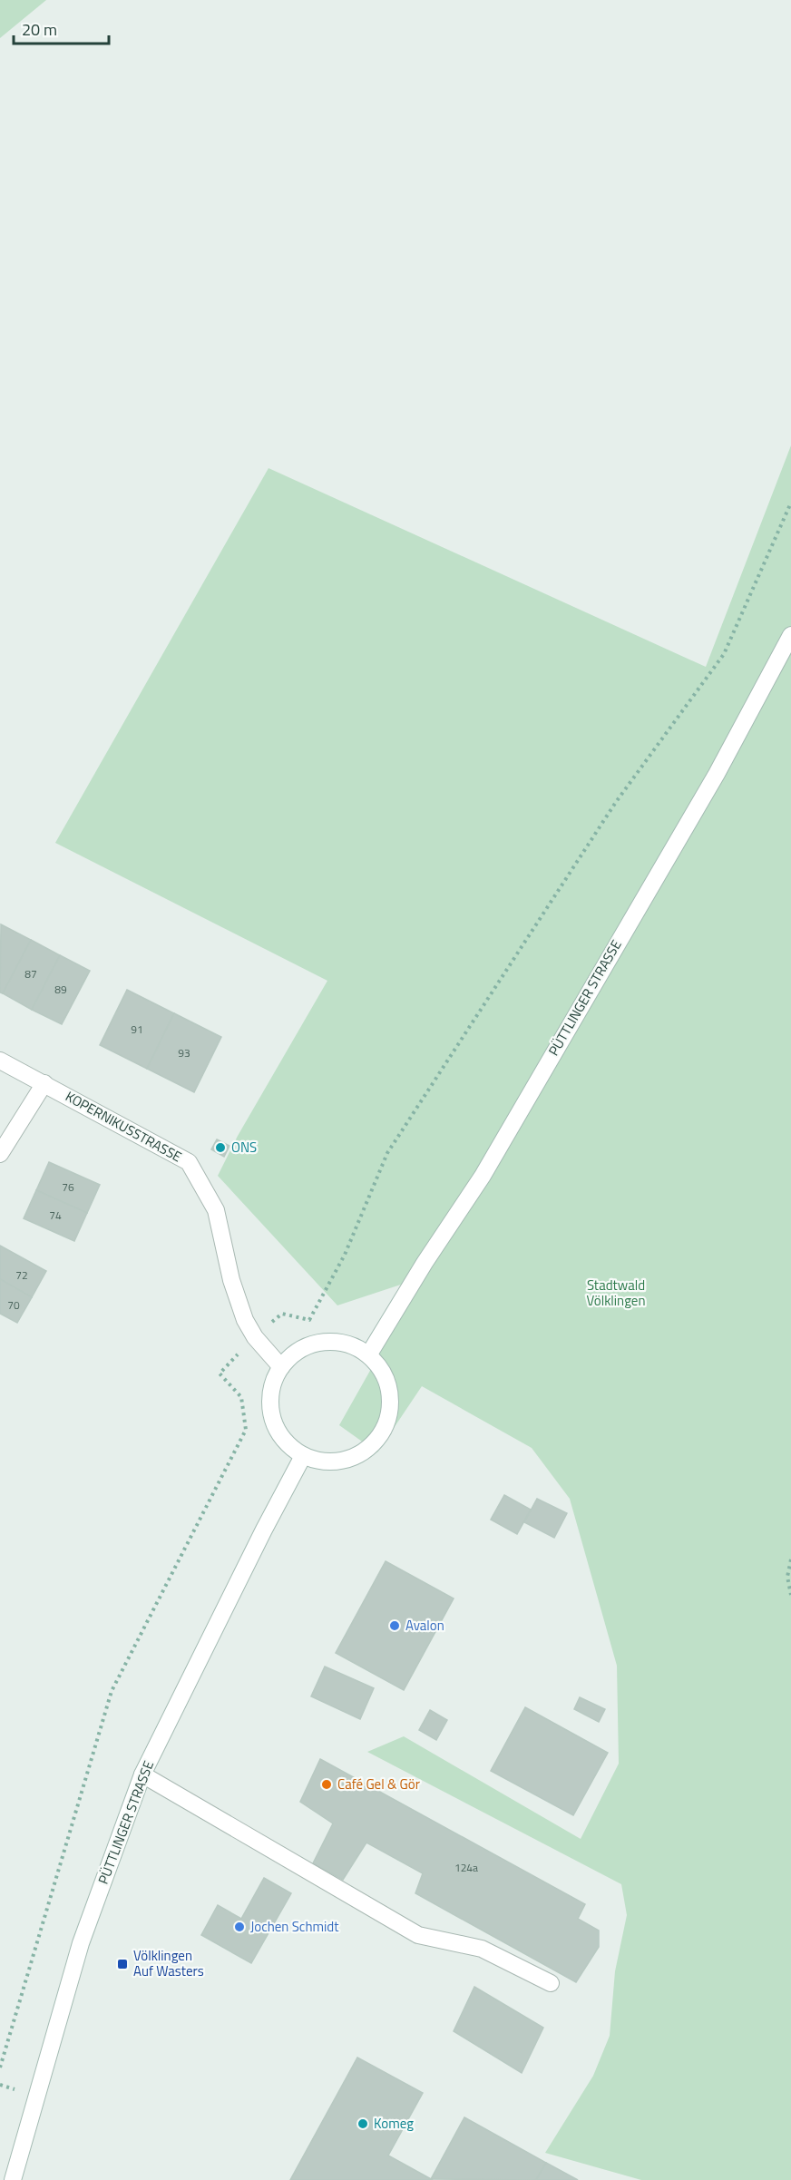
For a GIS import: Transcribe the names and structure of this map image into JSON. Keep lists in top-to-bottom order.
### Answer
{
  "streets": {
    "main road": ["PÜTTLINGER STRASSE", "KOPERNIKUSSTRASSE"]
  },
  "crossings": [
    ["PÜTTLINGER STRASSE", "KOPERNIKUSSTRASSE"]
  ],
  "parks": ["Stadtwald Völklingen"],
  "places": {
    "other": [
      "ONS",
      "Avalon",
      "Café Gel & Gör",
      "Jochen Schmidt",
      "Komeg"
    ],
    "transit": ["Völklingen Auf Wasters"]
  },
  "house_numbers": [
    "87",
    "89",
    "91",
    "93",
    "76",
    "74",
    "72",
    "70",
    "124a"
  ],
  "scale_bar": "20 m"
}
